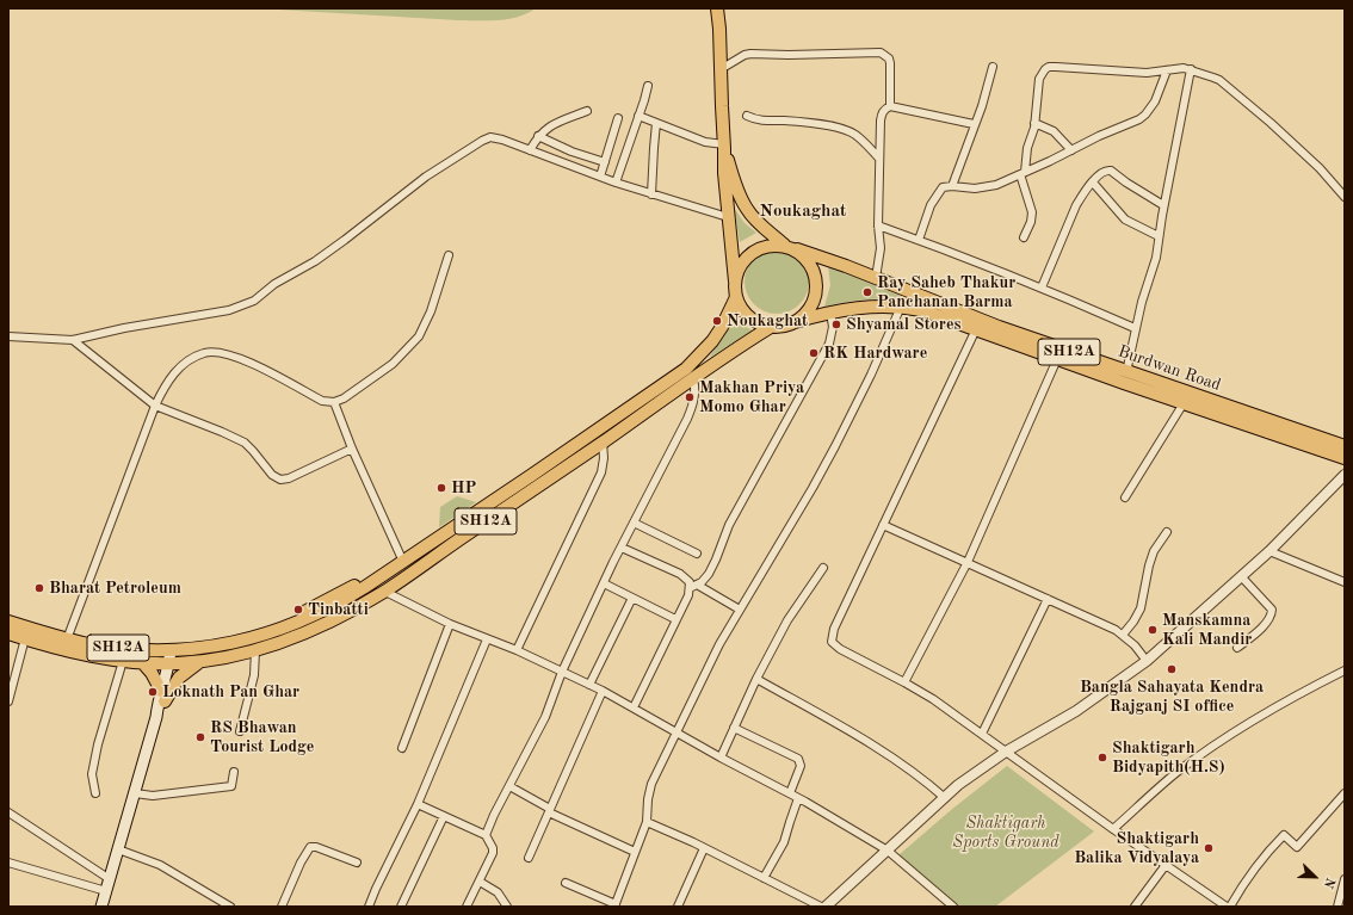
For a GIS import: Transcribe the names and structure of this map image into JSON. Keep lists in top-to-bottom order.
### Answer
{
  "streets": {
    "main road": ["SH12A", "Burdwan Road"]
  },
  "crossings": [
    ["SH12A", "Burdwan Road"]
  ],
  "districts": ["Noukaghat"],
  "parks": ["Shaktigarh Sports Ground"],
  "places": [
    "Ray Saheb Thakur Panchanan Barma",
    "Noukaghat",
    "Shyamal Stores",
    "RK Hardware",
    "Makhan Priya Momo Ghar",
    "HP",
    "Bharat Petroleum",
    "Tinbatti",
    "Manskamna Kali Mandir",
    "Bangla Sahayata Kendra Rajganj SI office",
    "Loknath Pan Ghar",
    "RS Bhawan Tourist Lodge",
    "Shaktigarh Bidyapith(H.S)",
    "Shaktigarh Balika Vidyalaya"
  ],
  "north": "bottom right"
}
